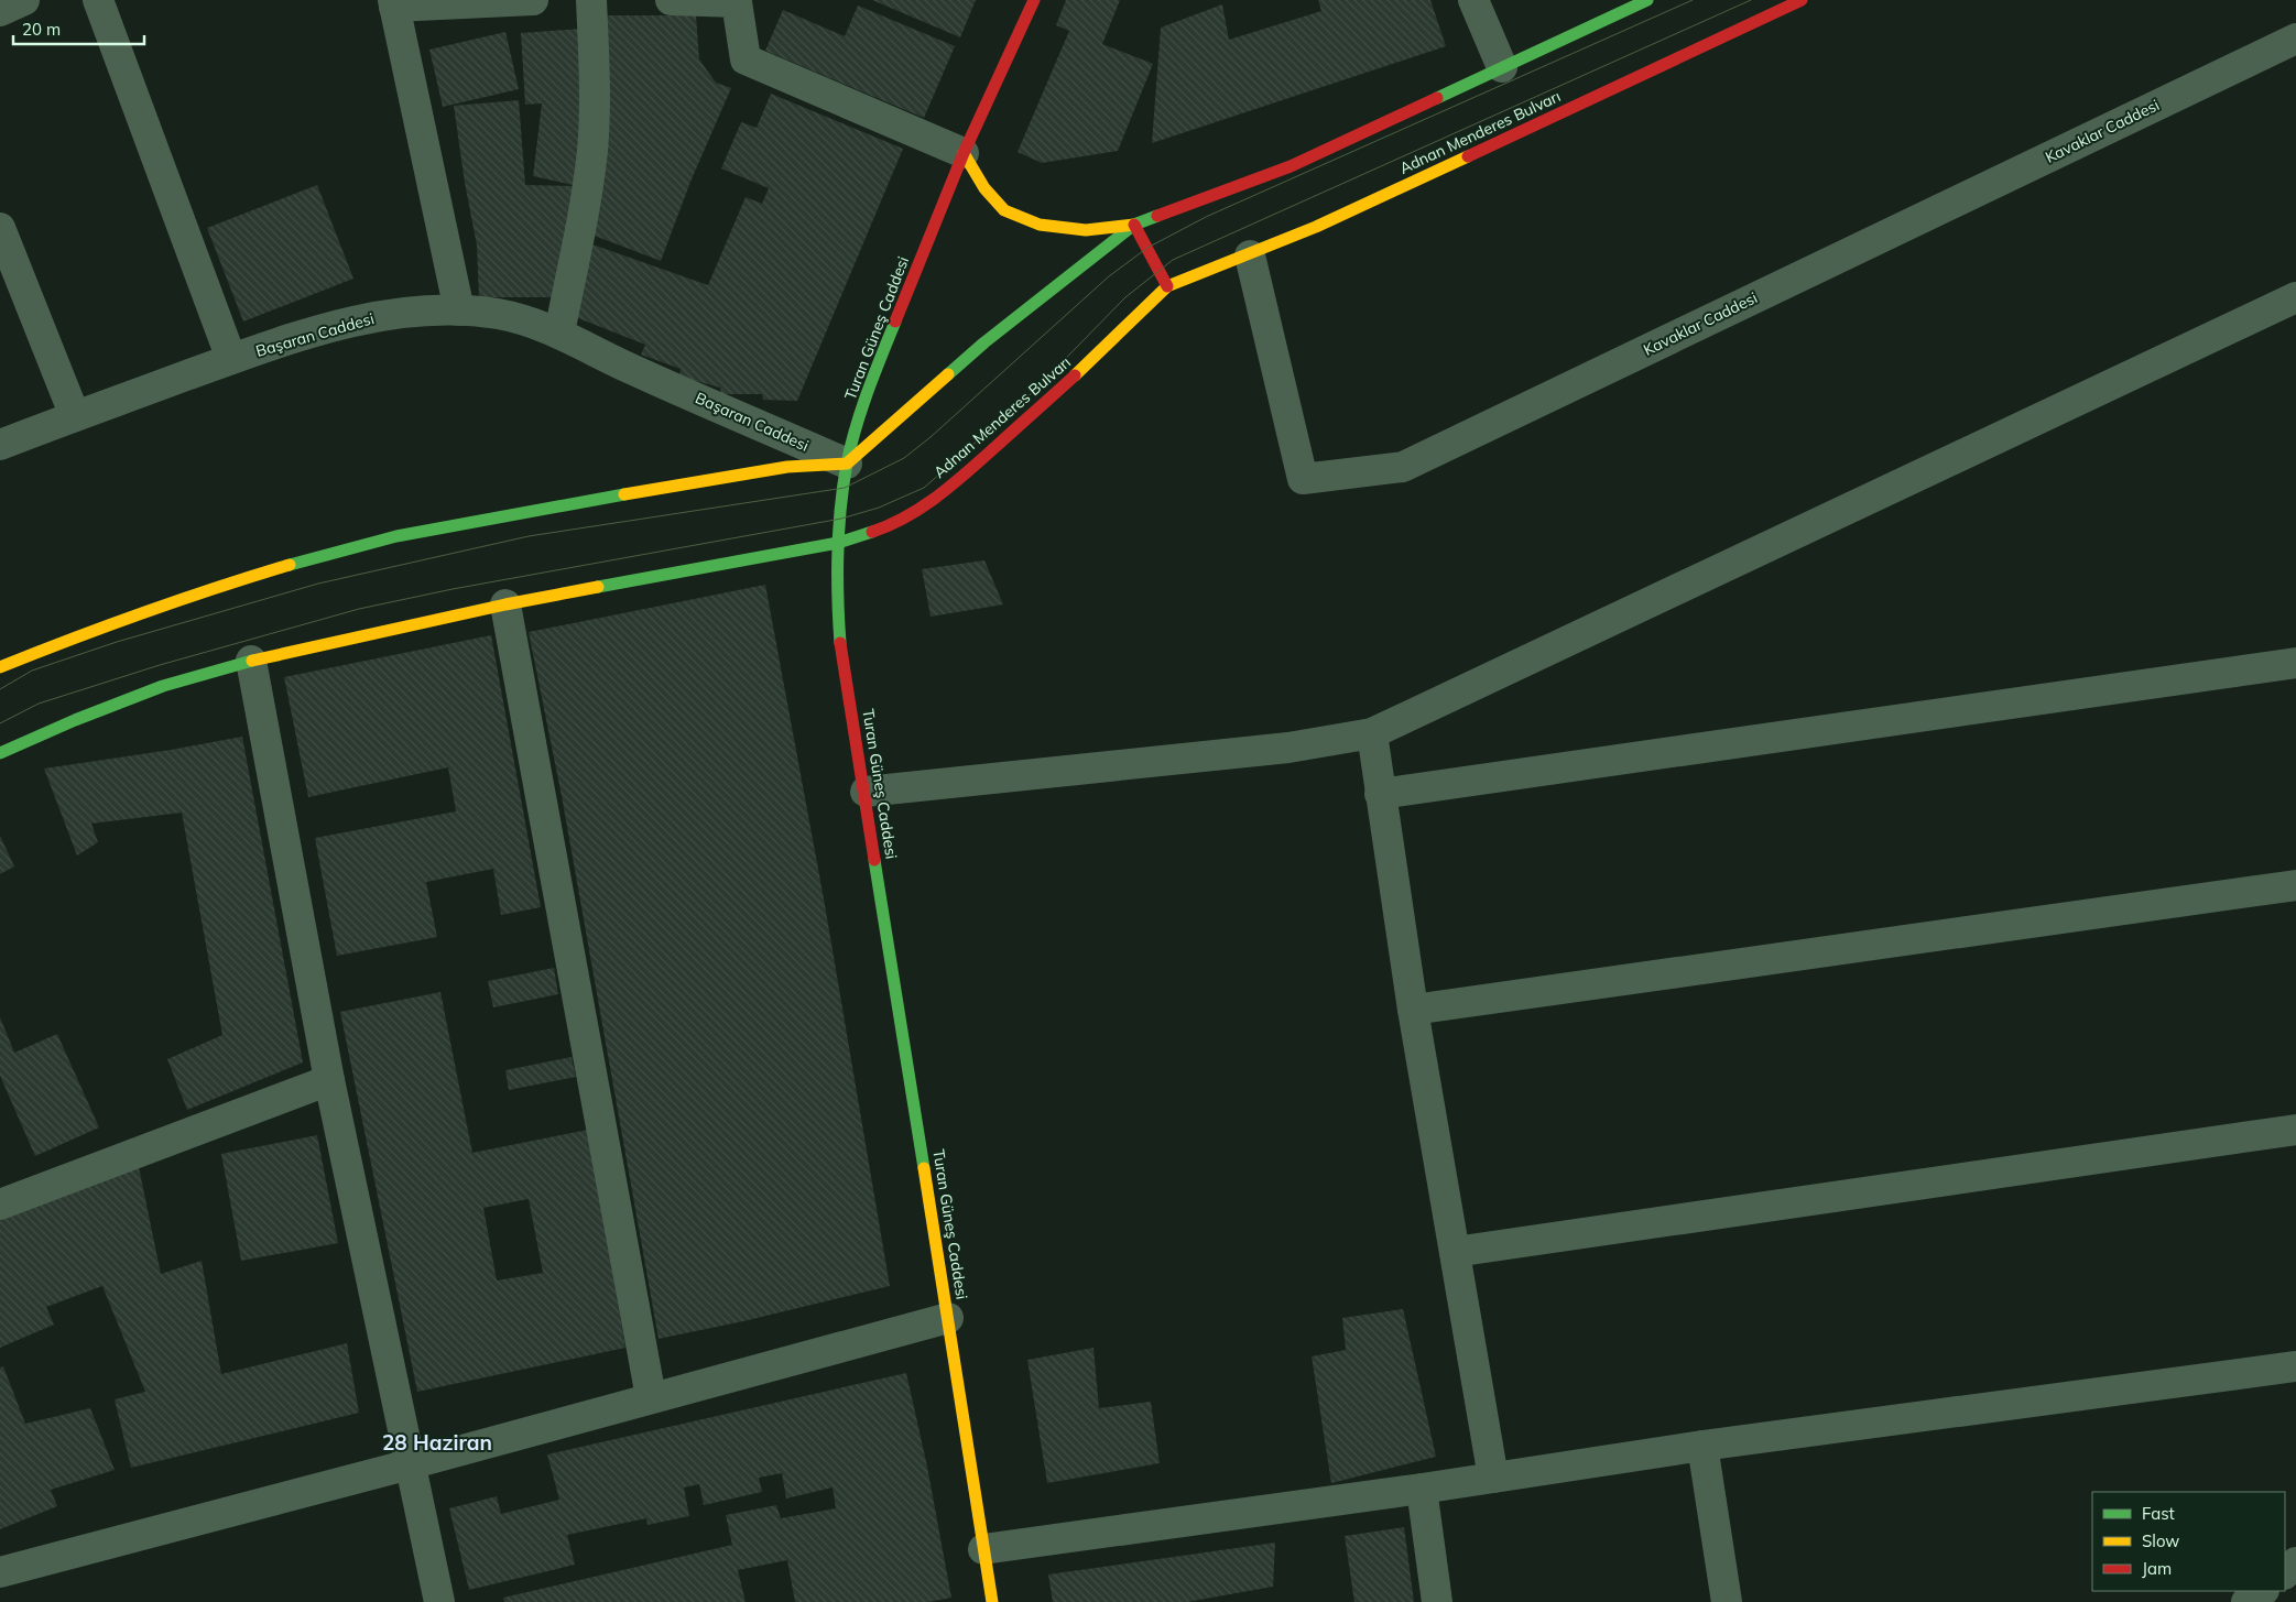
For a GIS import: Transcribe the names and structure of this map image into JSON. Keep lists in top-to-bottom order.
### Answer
{
  "streets": {
    "main road": ["Adnan Menderes Bulvarı", "Turan Güneş Caddesi"],
    "street": ["Kavaklar Caddesi", "Başaran Caddesi"]
  },
  "crossings": [
    ["Kavaklar Caddesi", "Adnan Menderes Bulvarı"],
    ["Adnan Menderes Bulvarı", "Turan Güneş Caddesi"],
    ["Turan Güneş Caddesi", "Başaran Caddesi"]
  ],
  "districts": ["28 Haziran"],
  "legend": ["Fast", "Slow", "Jam"],
  "scale_bar": "20 m"
}
